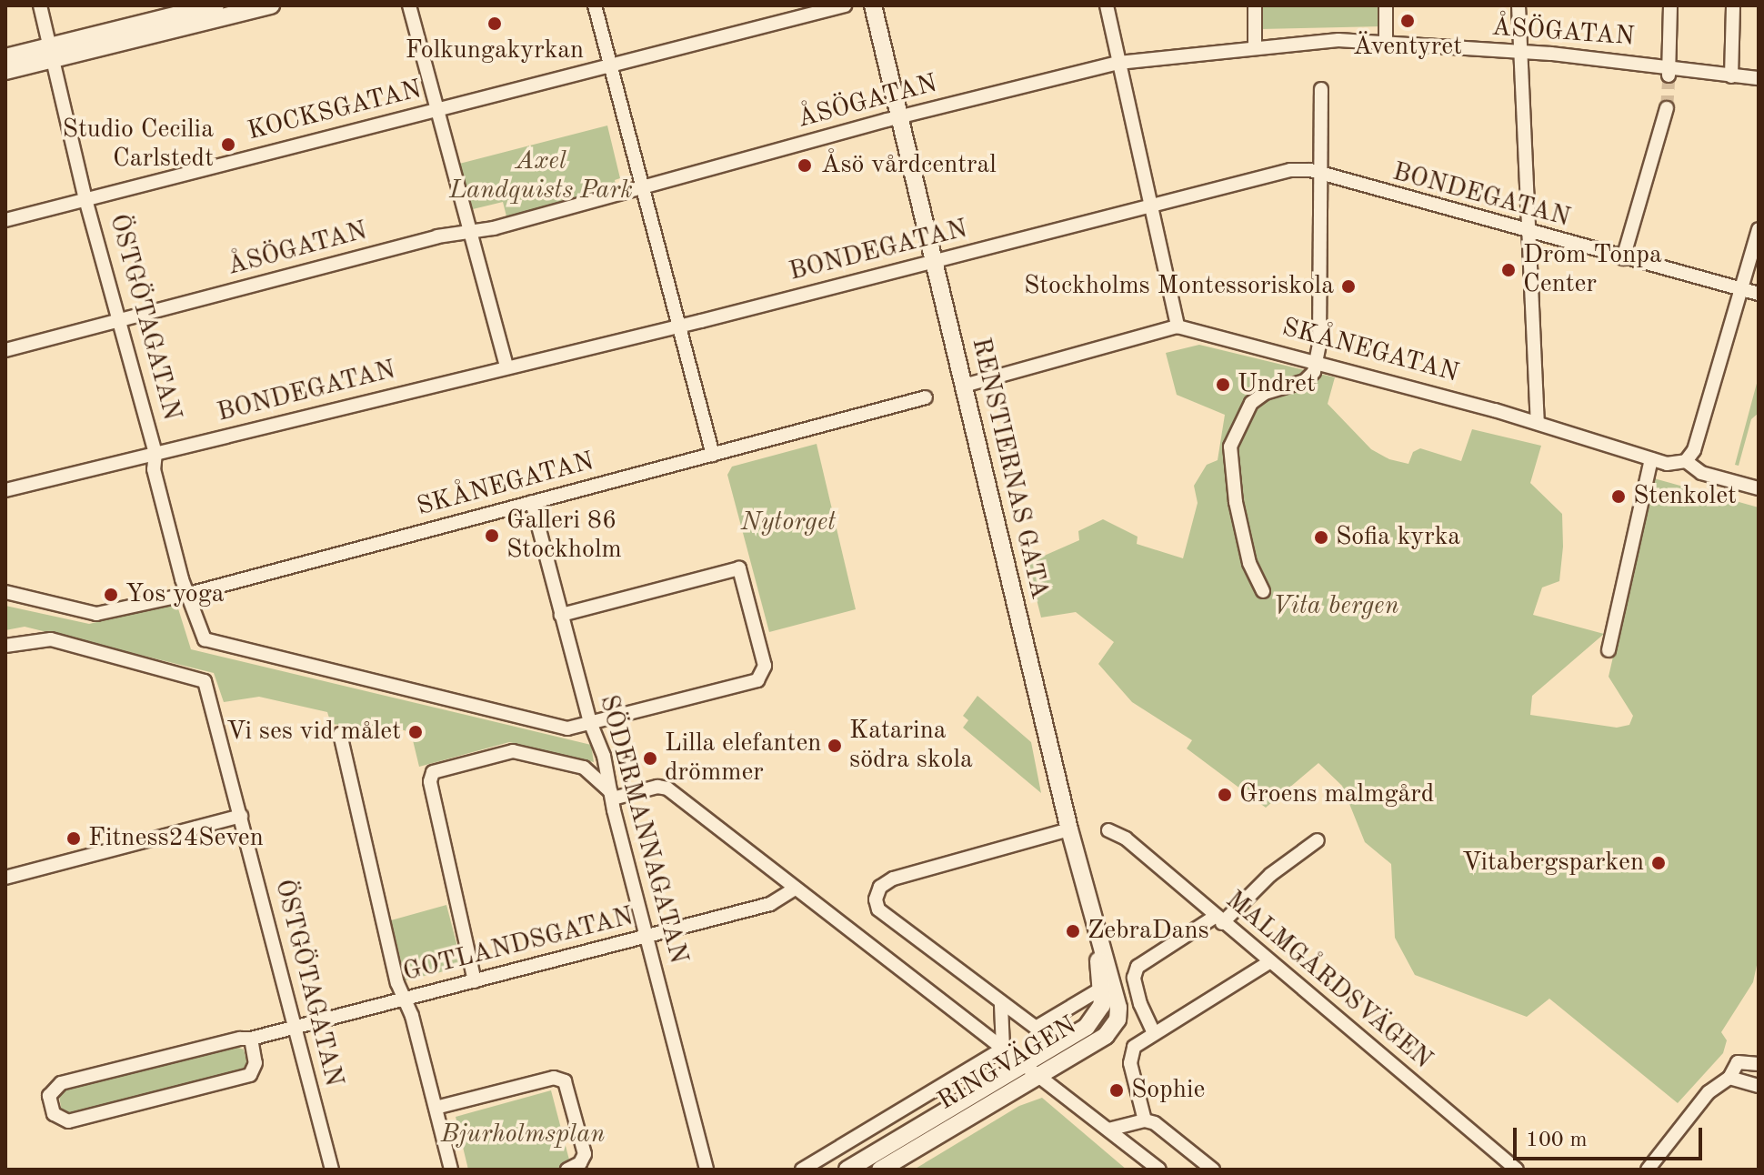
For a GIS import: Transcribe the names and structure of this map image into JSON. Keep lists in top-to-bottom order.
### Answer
{
  "streets": {
    "street": [
      "ÅSÖGATAN",
      "KOCKSGATAN",
      "BONDEGATAN",
      "ÖSTGÖTAGATAN",
      "SKÅNEGATAN",
      "RENSTIERNAS GATA",
      "SÖDERMANNAGATAN",
      "GOTLANDSGATAN",
      "MALMGÅRDSVÄGEN",
      "RINGVÄGEN"
    ]
  },
  "crossings": [
    ["ÅSÖGATAN", "ÖSTGÖTAGATAN"],
    ["ÅSÖGATAN", "RENSTIERNAS GATA"],
    ["KOCKSGATAN", "ÖSTGÖTAGATAN"],
    ["BONDEGATAN", "ÖSTGÖTAGATAN"],
    ["BONDEGATAN", "RENSTIERNAS GATA"],
    ["ÖSTGÖTAGATAN", "SKÅNEGATAN"],
    ["ÖSTGÖTAGATAN", "SÖDERMANNAGATAN"],
    ["ÖSTGÖTAGATAN", "GOTLANDSGATAN"],
    ["SKÅNEGATAN", "RENSTIERNAS GATA"],
    ["SKÅNEGATAN", "SÖDERMANNAGATAN"],
    ["RENSTIERNAS GATA", "RINGVÄGEN"],
    ["SÖDERMANNAGATAN", "GOTLANDSGATAN"]
  ],
  "parks": [
    "Axel Landquists Park",
    "Nytorget",
    "Vita bergen",
    "Bjurholmsplan"
  ],
  "places": [
    "Äventyret",
    "Folkungakyrkan",
    "Studio Cecilia Carlstedt",
    "Åsö vårdcentral",
    "Drom Tonpa Center",
    "Stockholms Montessoriskola",
    "Undret",
    "Stenkolet",
    "Galleri 86 Stockholm",
    "Sofia kyrka",
    "Yos yoga",
    "Vi ses vid målet",
    "Katarina södra skola",
    "Lilla elefanten drömmer",
    "Groens malmgård",
    "Fitness24Seven",
    "Vitabergsparken",
    "ZebraDans",
    "Sophie"
  ],
  "scale_bar": "100 m"
}
